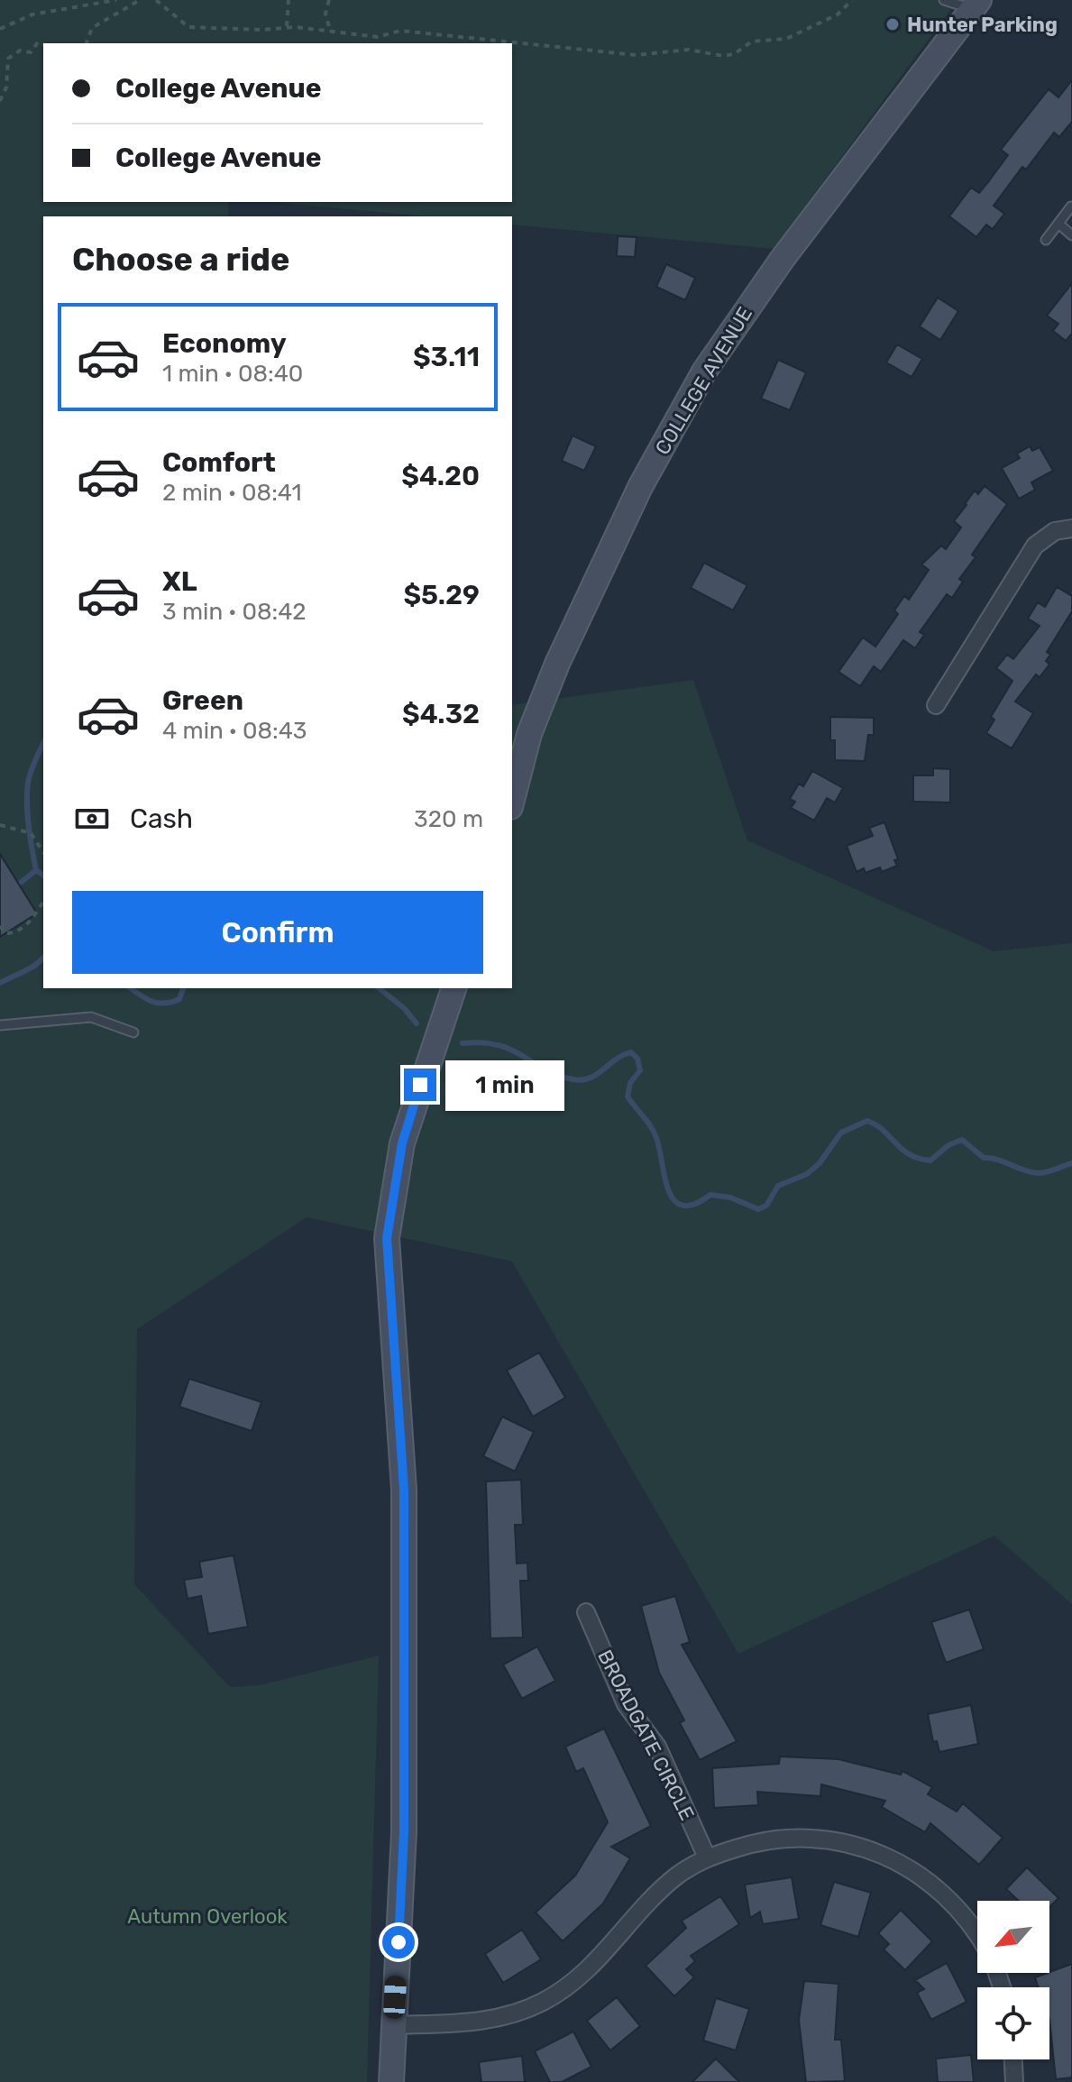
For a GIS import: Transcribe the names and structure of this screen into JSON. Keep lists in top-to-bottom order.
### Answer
{
  "streets": {
    "street": ["COLLEGE AVENUE", "BROADGATE CIRCLE"]
  },
  "parks": ["Autumn Overlook"],
  "places": ["Hunter Parking"],
  "north": "bottom left",
  "page": {
    "banner": ["College Avenue", "College Avenue"],
    "heading": "Choose a ride",
    "list": [
      {
        "name": "Economy",
        "note": "1 min · 08:40",
        "value": "$3.11"
      },
      {
        "name": "Comfort",
        "note": "2 min · 08:41",
        "value": "$4.20"
      },
      {
        "name": "XL",
        "note": "3 min · 08:42",
        "value": "$5.29"
      },
      {
        "name": "Green",
        "note": "4 min · 08:43",
        "value": "$4.32"
      }
    ],
    "pay": ["Cash", "320 m"],
    "buttons": "Confirm",
    "bubble": "1 min"
  }
}
